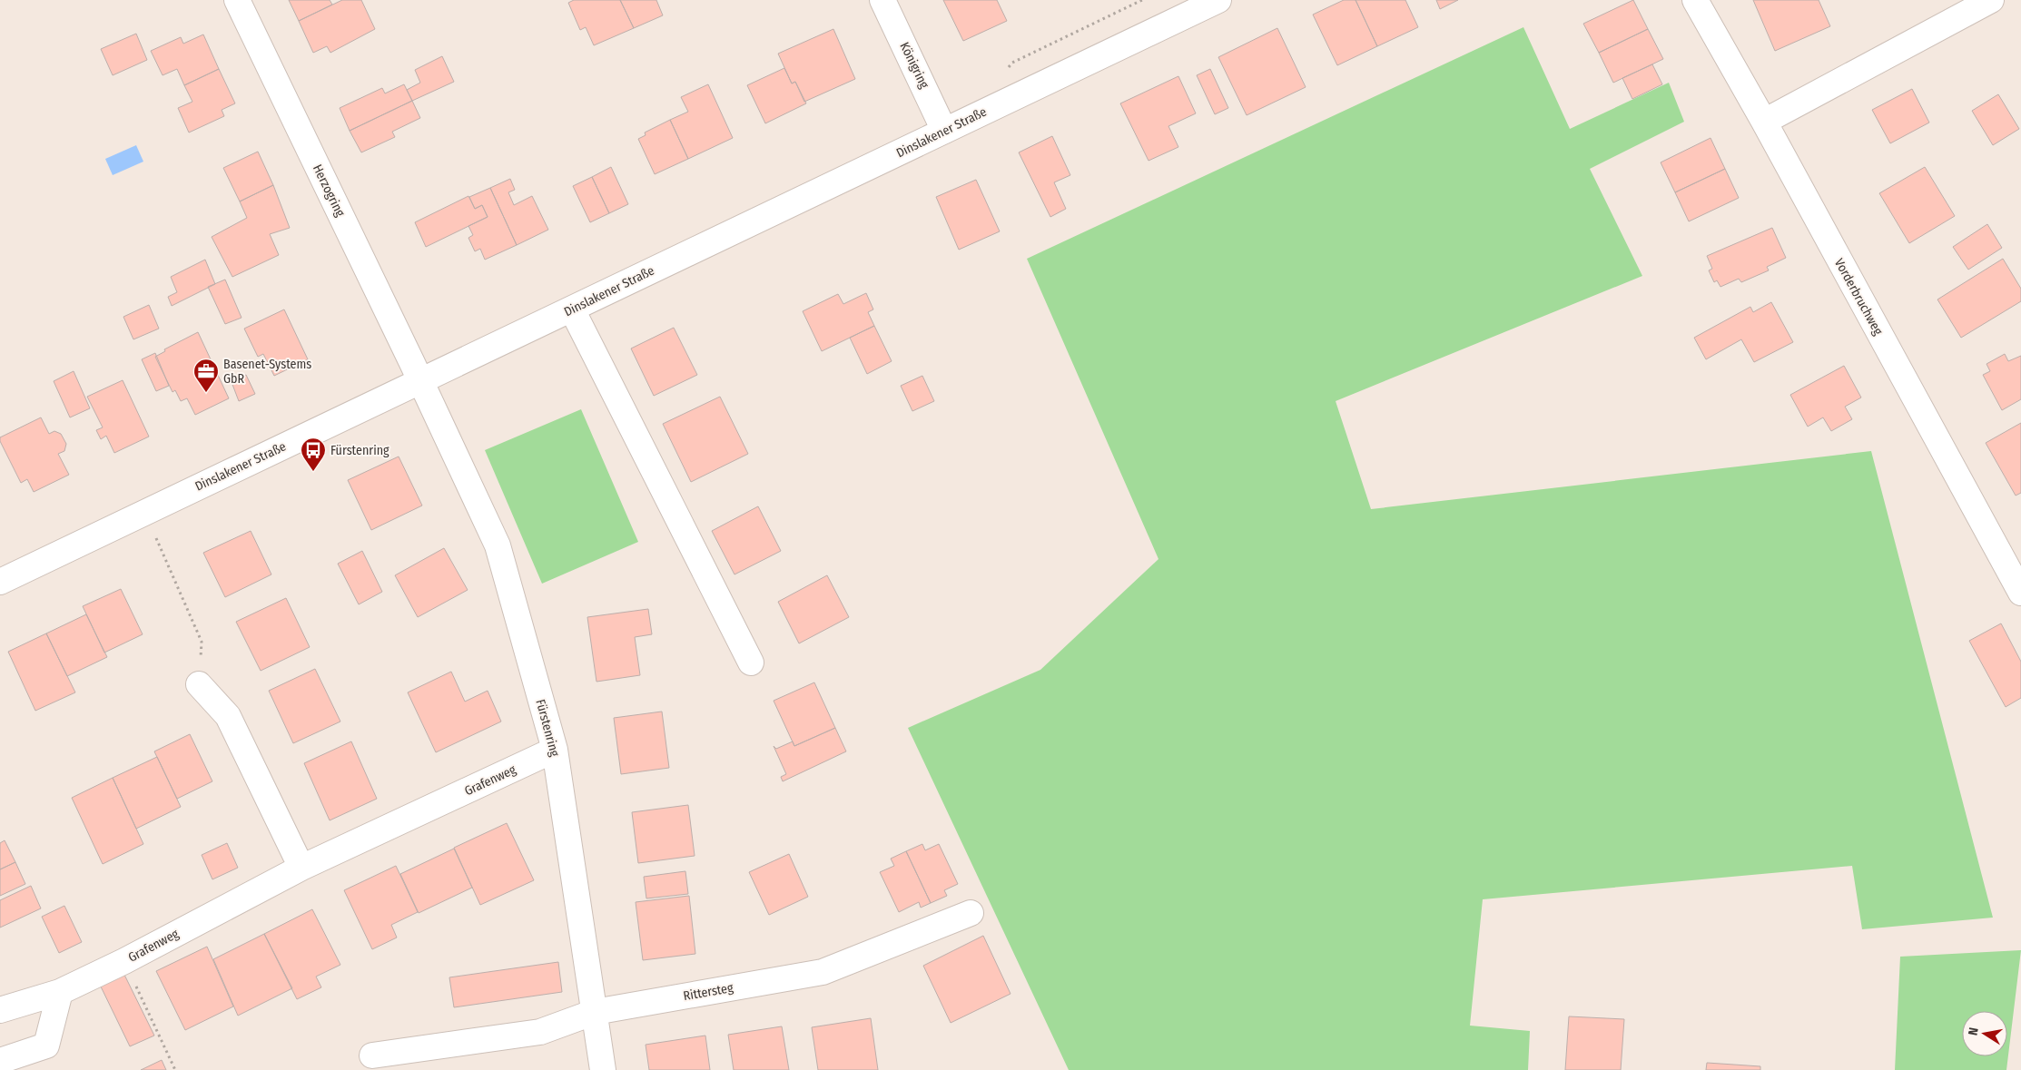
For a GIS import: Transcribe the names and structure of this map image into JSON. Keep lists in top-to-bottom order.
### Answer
{
  "streets": {
    "street": [
      "Königring",
      "Dinslakener Straße",
      "Herzogring",
      "Vorderbruchweg",
      "Fürstenring",
      "Grafenweg",
      "Rittersteg"
    ]
  },
  "crossings": [
    ["Königring", "Dinslakener Straße"],
    ["Dinslakener Straße", "Herzogring"],
    ["Dinslakener Straße", "Fürstenring"],
    ["Herzogring", "Fürstenring"],
    ["Fürstenring", "Grafenweg"],
    ["Fürstenring", "Rittersteg"]
  ],
  "places": {
    "office": ["Basenet-Systems GbR"],
    "bus stop": ["Fürstenring"]
  },
  "north": "left"
}
